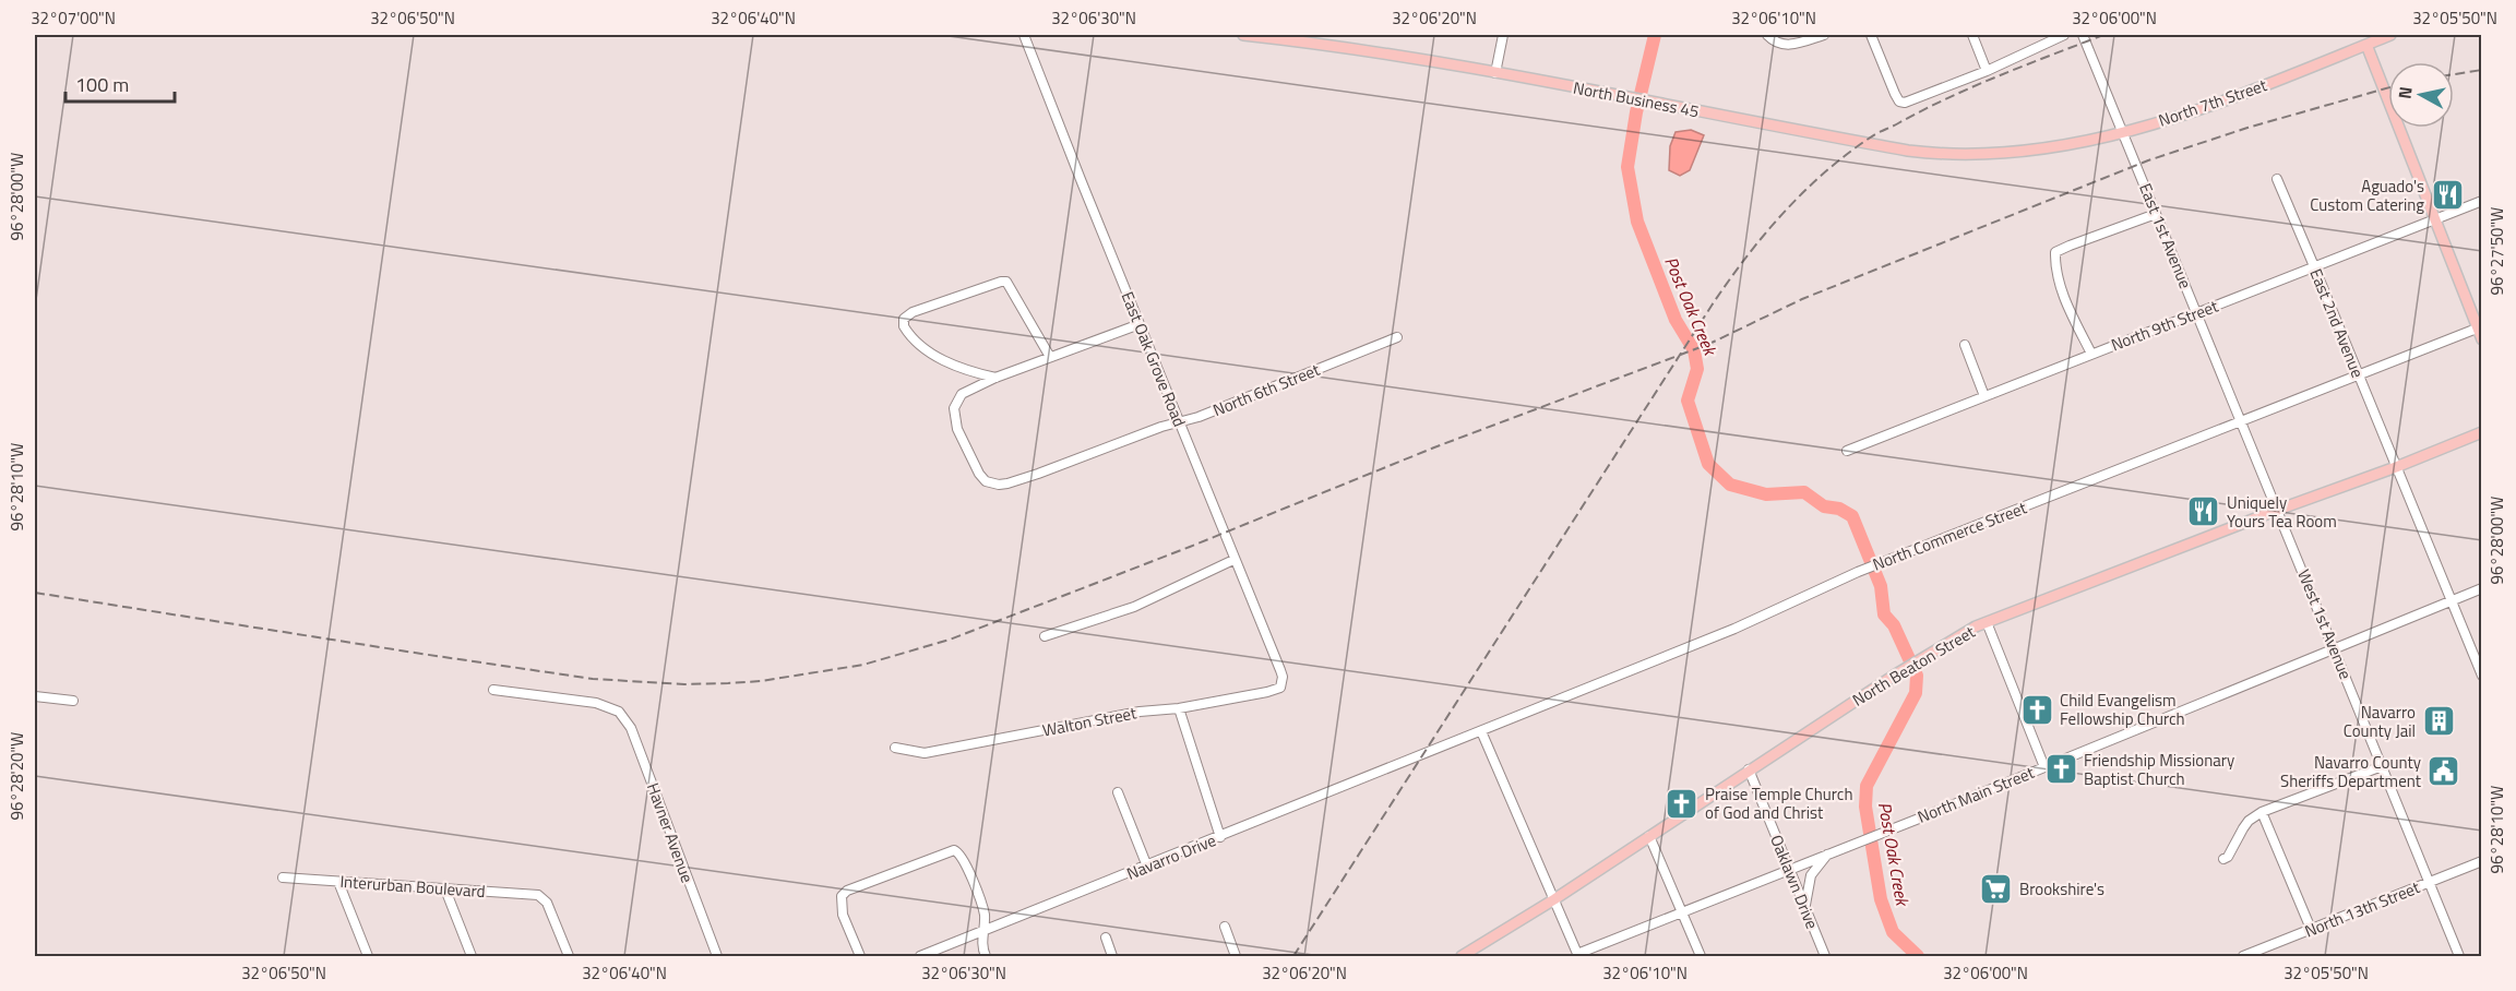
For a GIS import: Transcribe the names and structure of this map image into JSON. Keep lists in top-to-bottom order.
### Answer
{
  "streets": {
    "main road": ["North Business 45", "North 7th Street", "North Beaton Street"],
    "street": [
      "East 1st Avenue",
      "East 2nd Avenue",
      "North 9th Street",
      "East Oak Grove Road",
      "North 6th Street",
      "North Commerce Street",
      "West 1st Avenue",
      "Walton Street",
      "North Main Street",
      "Havner Avenue",
      "Navarro Drive",
      "Oaklawn Drive",
      "Interurban Boulevard",
      "North 13th Street"
    ]
  },
  "crossings": [
    ["North Business 45", "North 7th Street"],
    ["North 7th Street", "East 1st Avenue"],
    ["East 1st Avenue", "North 9th Street"],
    ["East 1st Avenue", "North Commerce Street"],
    ["East 1st Avenue", "West 1st Avenue"],
    ["East 1st Avenue", "North Beaton Street"],
    ["East 2nd Avenue", "North 9th Street"],
    ["East 2nd Avenue", "North Commerce Street"],
    ["East 2nd Avenue", "North Beaton Street"],
    ["East 2nd Avenue", "North Main Street"],
    ["East Oak Grove Road", "North 6th Street"],
    ["East Oak Grove Road", "Walton Street"],
    ["North Commerce Street", "Navarro Drive"],
    ["West 1st Avenue", "North Beaton Street"],
    ["West 1st Avenue", "North Main Street"],
    ["West 1st Avenue", "North 13th Street"],
    ["North Beaton Street", "Oaklawn Drive"],
    ["North Main Street", "Oaklawn Drive"]
  ],
  "water": ["Post Oak Creek"],
  "places": {
    "restaurant": ["Aguado's Custom Catering", "Uniquely Yours Tea Room"],
    "church": ["Child Evangelism Fellowship Church", "Friendship Missionary Baptist Church", "Praise Temple Church of God and Christ"],
    "building": ["Navarro County Jail"],
    "public building": ["Navarro County Sheriffs Department"],
    "supermarket": ["Brookshire's"]
  },
  "scale_bar": "100 m",
  "north": "left",
  "coordinates": [
    "32°07'00\"N",
    "32°06'50\"N",
    "32°06'40\"N",
    "32°06'30\"N",
    "32°06'20\"N",
    "32°06'10\"N",
    "32°06'00\"N",
    "32°05'50\"N",
    "96°28'00\"W",
    "96°27'50\"W",
    "96°28'10\"W",
    "96°28'20\"W"
  ]
}
